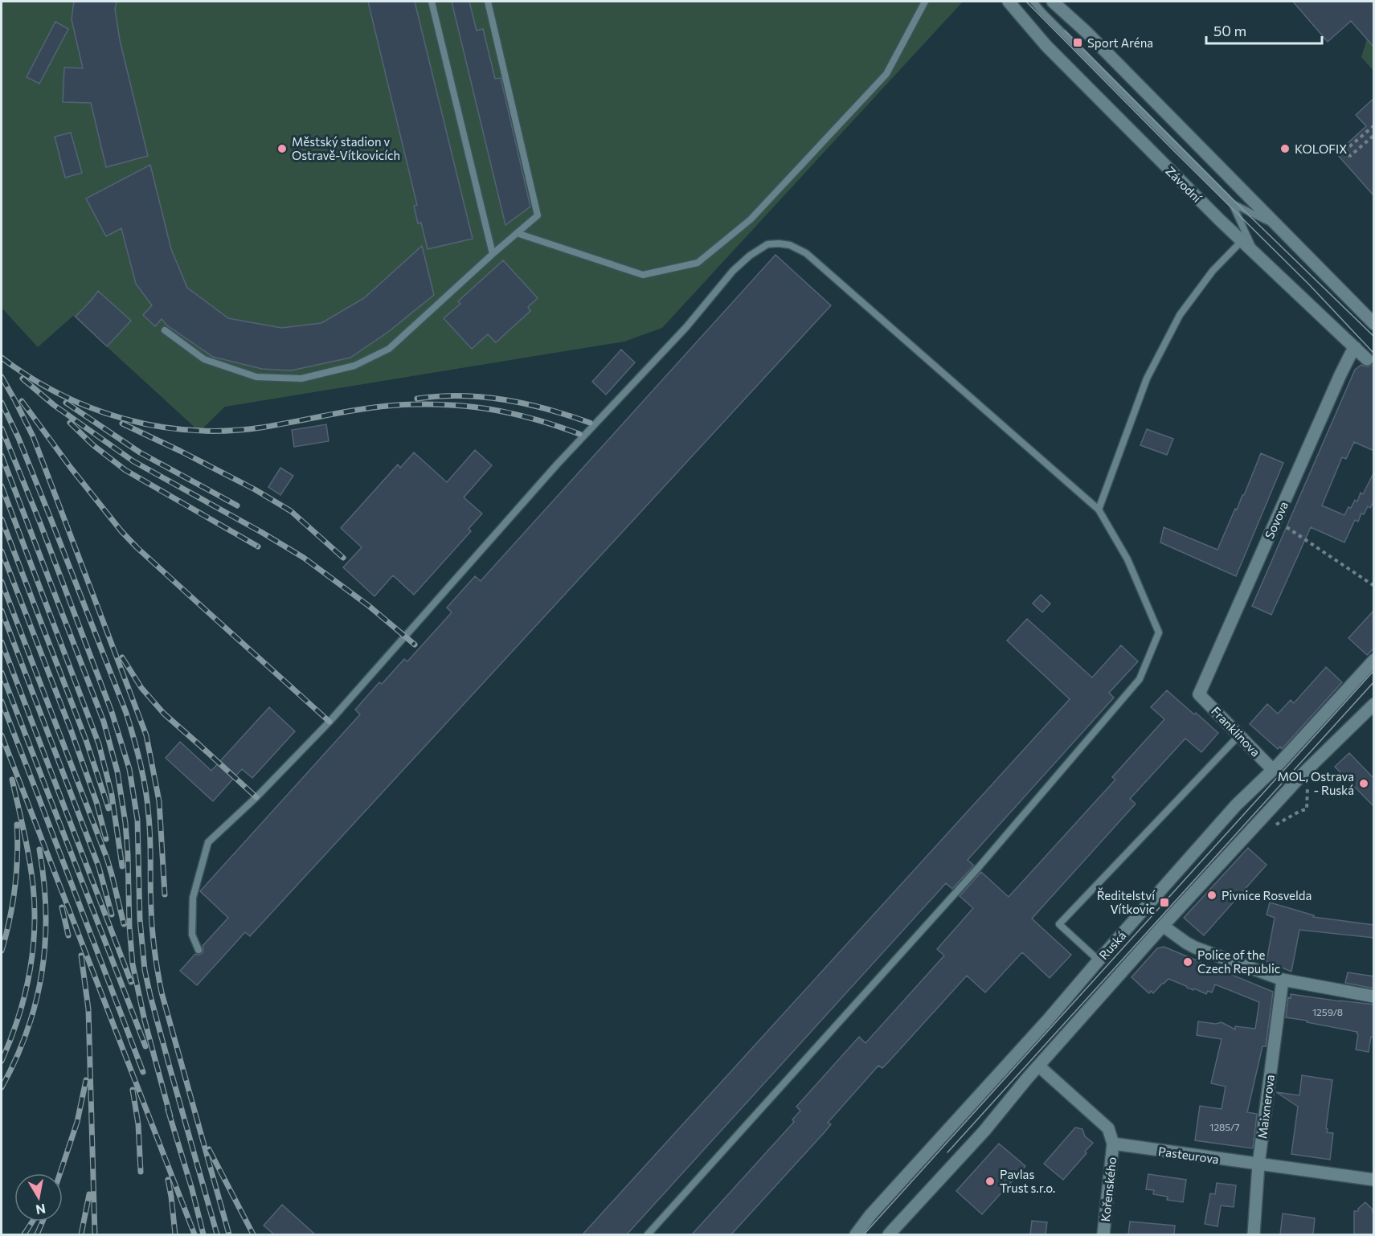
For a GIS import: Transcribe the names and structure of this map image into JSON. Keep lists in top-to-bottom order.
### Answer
{
  "streets": {
    "street": [
      "Závodní",
      "Sovova",
      "Franklinova",
      "Ruská",
      "Maixnerova",
      "Pasteurova",
      "Kořenského"
    ]
  },
  "crossings": [
    ["Závodní", "Sovova"],
    ["Sovova", "Franklinova"],
    ["Franklinova", "Ruská"],
    ["Maixnerova", "Pasteurova"],
    ["Pasteurova", "Kořenského"]
  ],
  "places": {
    "transit": ["Sport Aréna", "Ředitelství Vítkovic"],
    "other": [
      "Městský stadion v Ostravě-Vítkovicích",
      "KOLOFIX",
      "MOL, Ostrava - Ruská",
      "Pivnice Rosvelda",
      "Police of the Czech Republic",
      "Pavlas Trust s.r.o."
    ]
  },
  "house_numbers": ["1259/8", "1285/7"],
  "scale_bar": "50 m",
  "north": "bottom"
}
